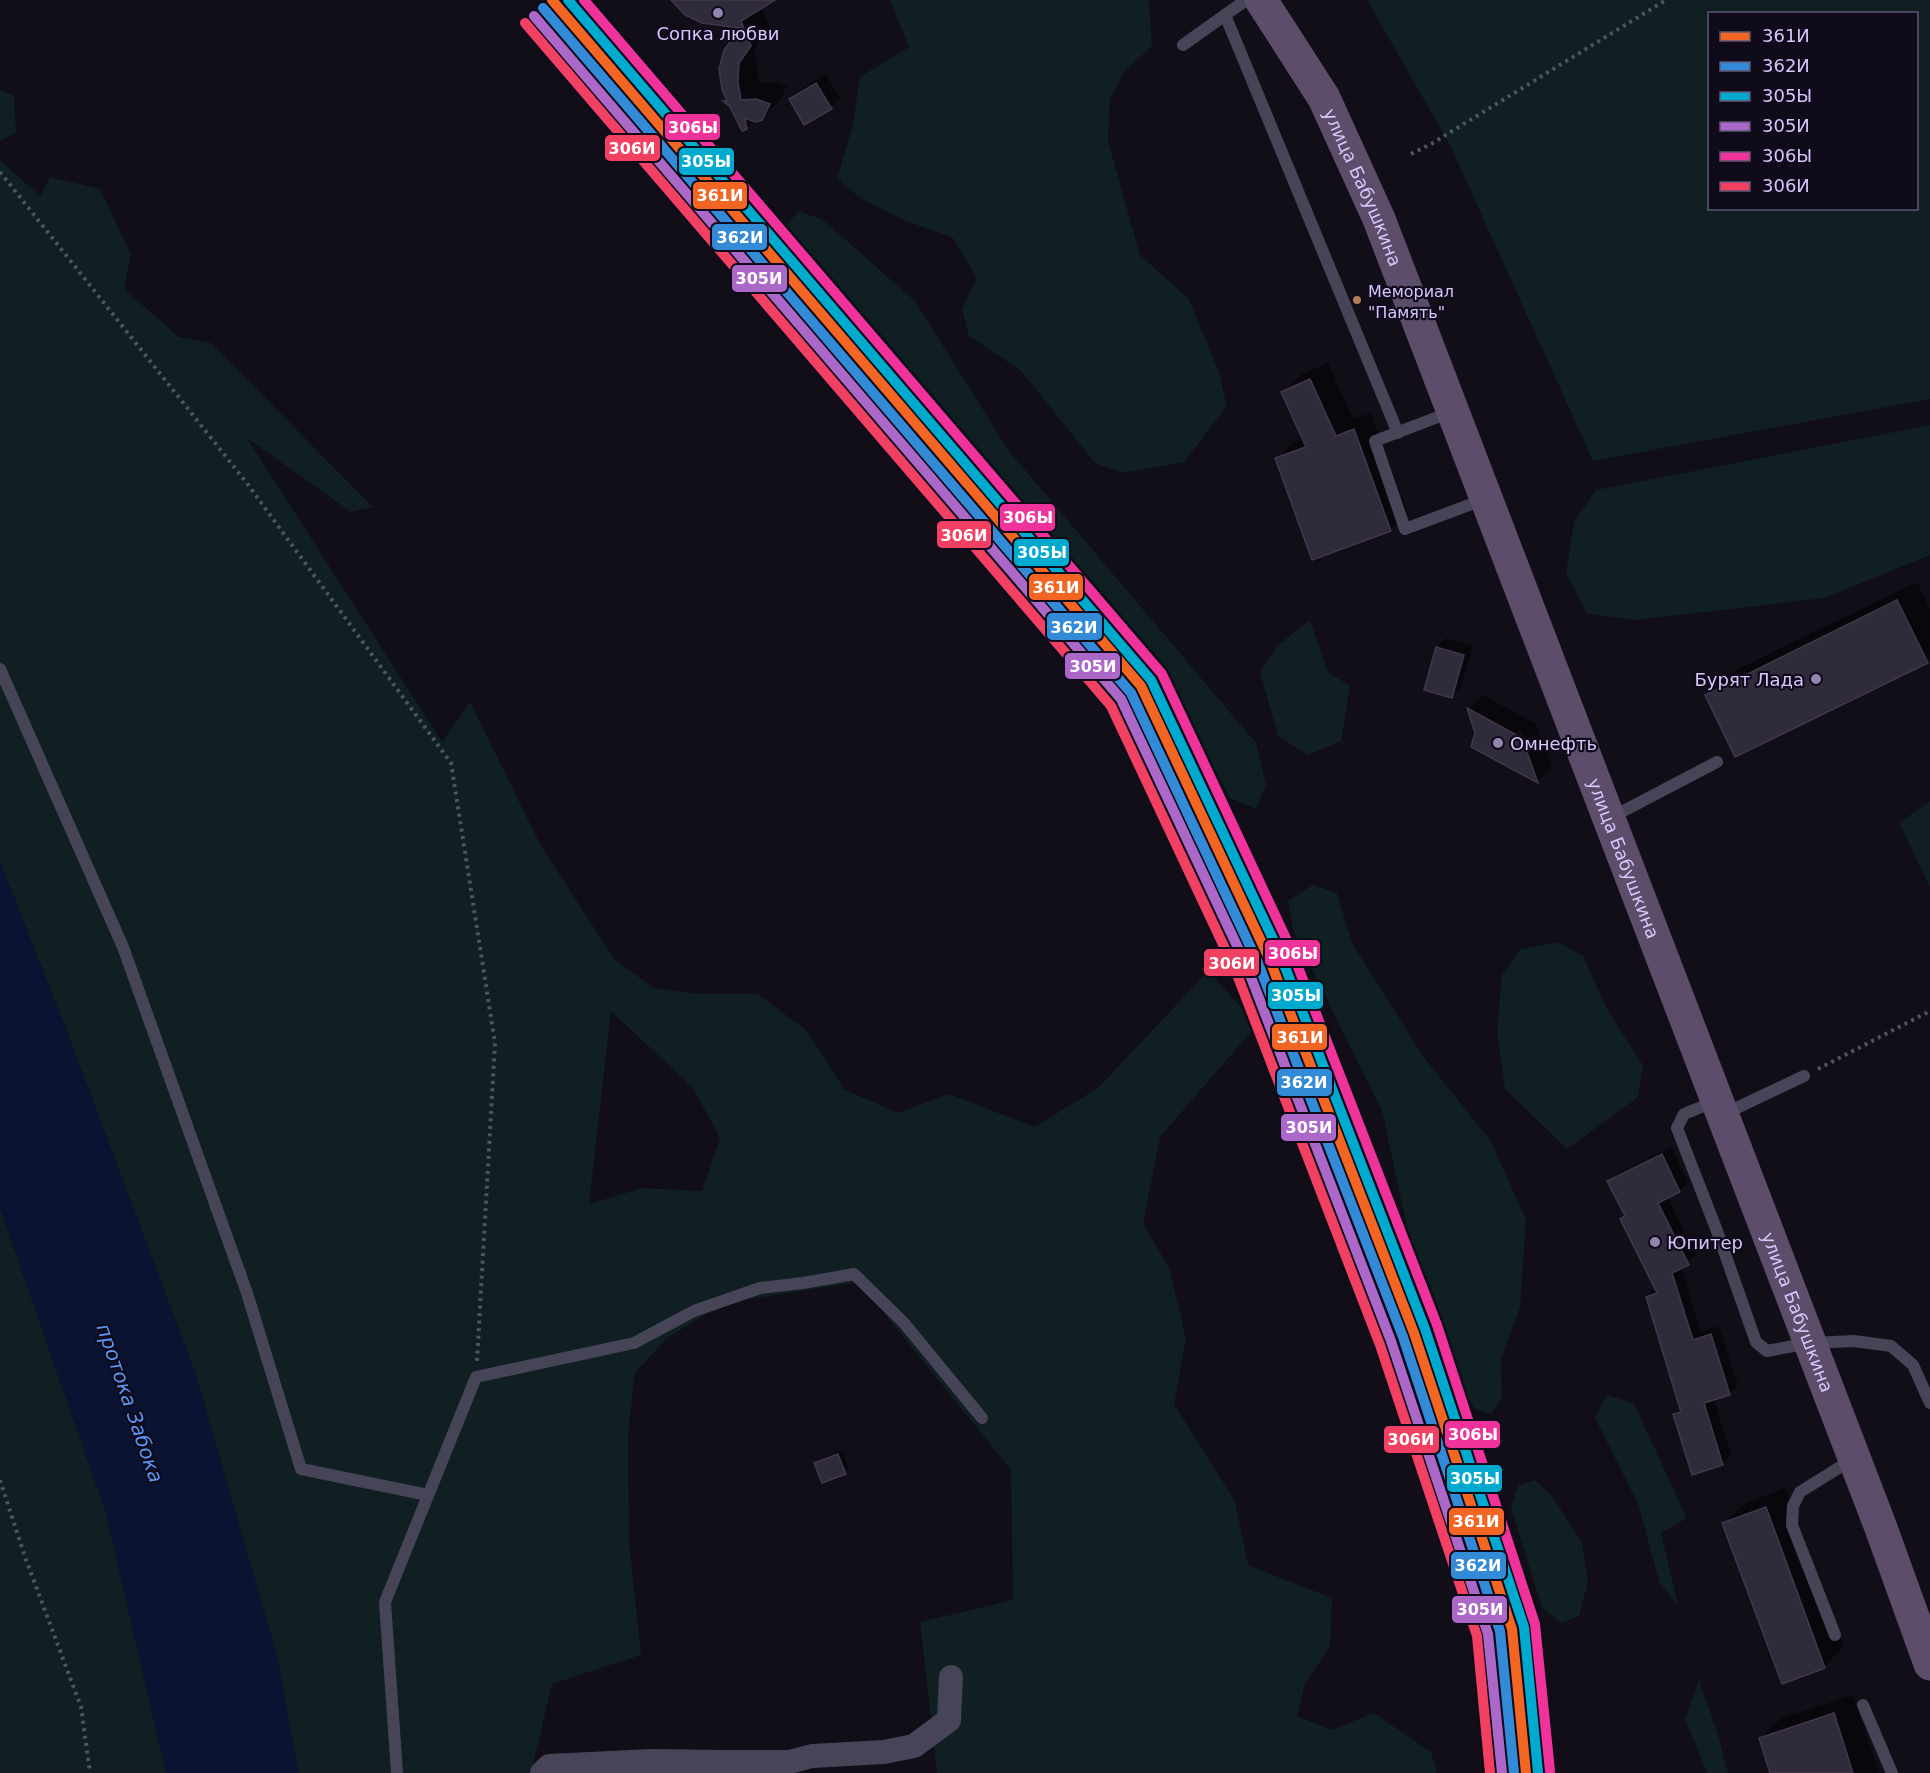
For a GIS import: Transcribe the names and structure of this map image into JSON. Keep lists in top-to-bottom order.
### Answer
{
  "streets": {
    "main road": ["улица Бабушкина"]
  },
  "water": ["протока Забока"],
  "places": [
    "Сопка любви",
    "Мемориал \"Память\"",
    "Бурят Лада",
    "Омнефть",
    "Юпитер"
  ],
  "lines": [
    "transit line 361И",
    "transit line 305Ы",
    "transit line 306Ы",
    "transit line 362И",
    "transit line 305И",
    "transit line 306И"
  ],
  "legend": [
    "361И",
    "362И",
    "305Ы",
    "305И",
    "306Ы",
    "306И"
  ]
}
